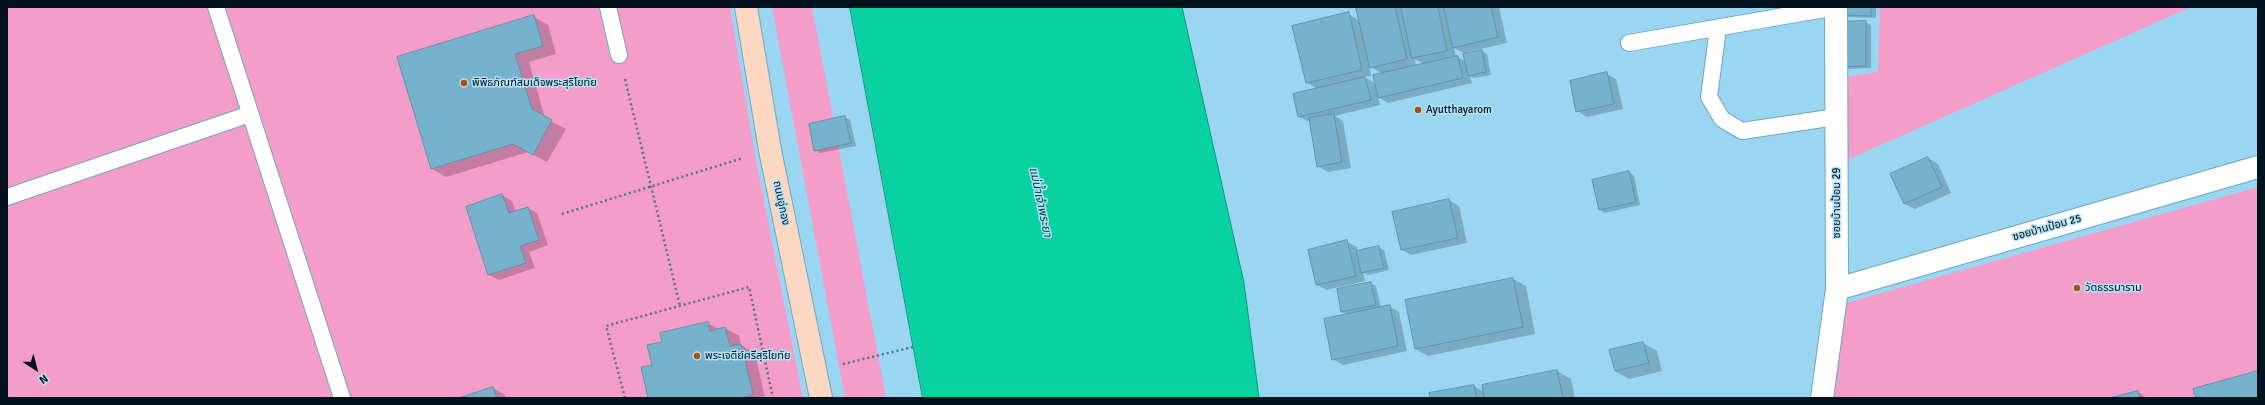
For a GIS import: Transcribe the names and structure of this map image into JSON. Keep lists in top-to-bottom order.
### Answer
{
  "streets": {
    "main road": ["ถนนอู่ทอง"],
    "street": ["ซอยบ้านป้อม 29", "ซอยบ้านป้อม 25"]
  },
  "crossings": [
    ["ซอยบ้านป้อม 29", "ซอยบ้านป้อม 25"]
  ],
  "water": ["แม่น้ำเจ้าพระยา"],
  "places": [
    "พิพิธภัณฑ์สมเด็จพระสุริโยทัย",
    "Ayutthayarom",
    "วัดธรรมาราม",
    "พระเจดีย์ศรีสุริโยทัย"
  ],
  "north": "bottom right"
}
